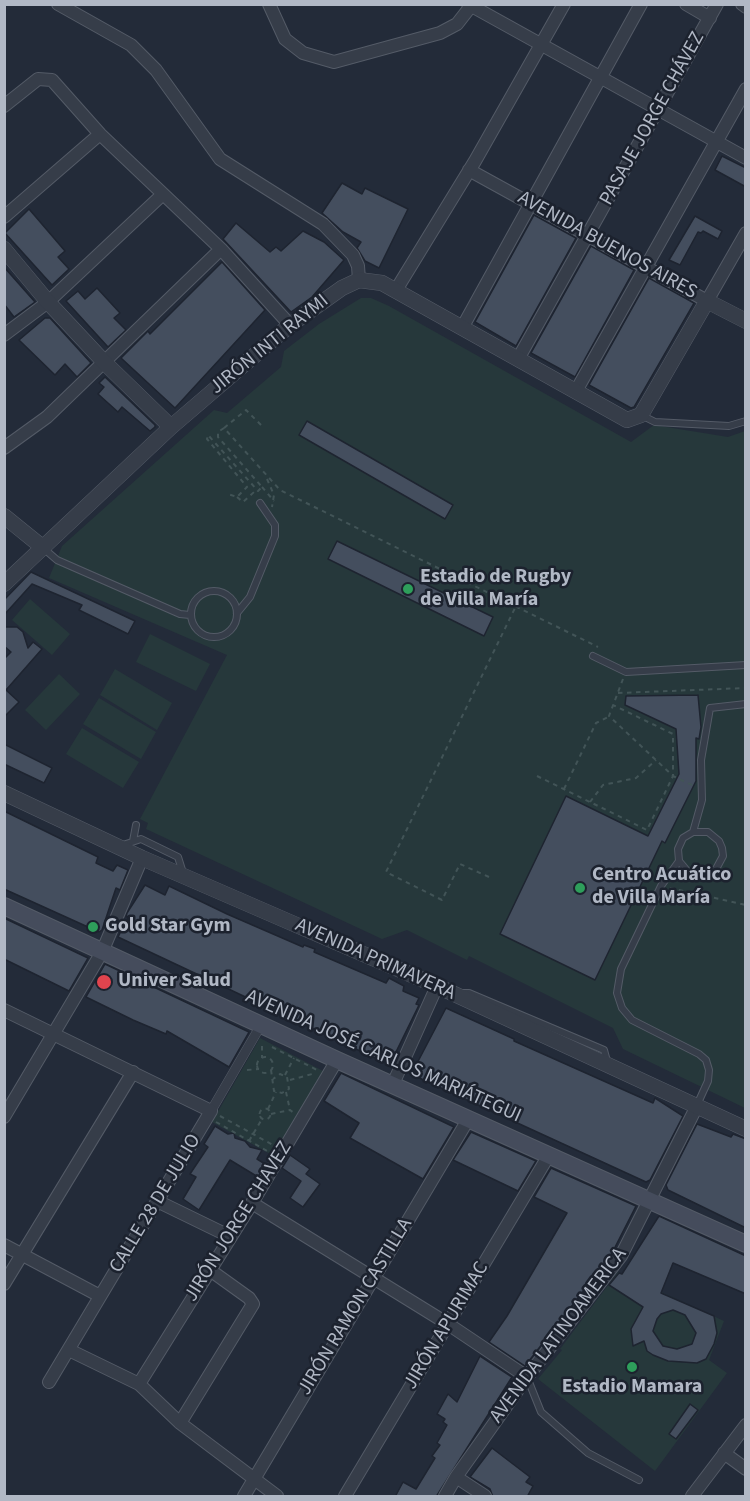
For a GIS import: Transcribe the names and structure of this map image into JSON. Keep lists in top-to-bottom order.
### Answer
{
  "streets": {
    "main road": ["AVENIDA JOSÉ CARLOS MARIÁTEGUI"],
    "street": [
      "PASAJE JORGE CHÁVEZ",
      "AVENIDA BUENOS AIRES",
      "JIRÓN INTI RAYMI",
      "AVENIDA PRIMAVERA",
      "CALLE 28 DE JULIO",
      "JIRÓN JORGE CHAVEZ",
      "JIRÓN RAMON CASTILLA",
      "JIRÓN APURIMAC",
      "AVENIDA LATINOAMERICA"
    ]
  },
  "crossings": [
    ["PASAJE JORGE CHÁVEZ", "AVENIDA BUENOS AIRES"],
    ["AVENIDA PRIMAVERA", "AVENIDA LATINOAMERICA"],
    ["AVENIDA JOSÉ CARLOS MARIÁTEGUI", "CALLE 28 DE JULIO"],
    ["AVENIDA JOSÉ CARLOS MARIÁTEGUI", "JIRÓN JORGE CHAVEZ"],
    ["AVENIDA JOSÉ CARLOS MARIÁTEGUI", "JIRÓN RAMON CASTILLA"],
    ["AVENIDA JOSÉ CARLOS MARIÁTEGUI", "JIRÓN APURIMAC"],
    ["AVENIDA JOSÉ CARLOS MARIÁTEGUI", "AVENIDA LATINOAMERICA"]
  ],
  "places": [
    "Estadio de Rugby de Villa María",
    "Centro Acuático de Villa María",
    "Gold Star Gym",
    "Univer Salud",
    "Estadio Mamara"
  ]
}
